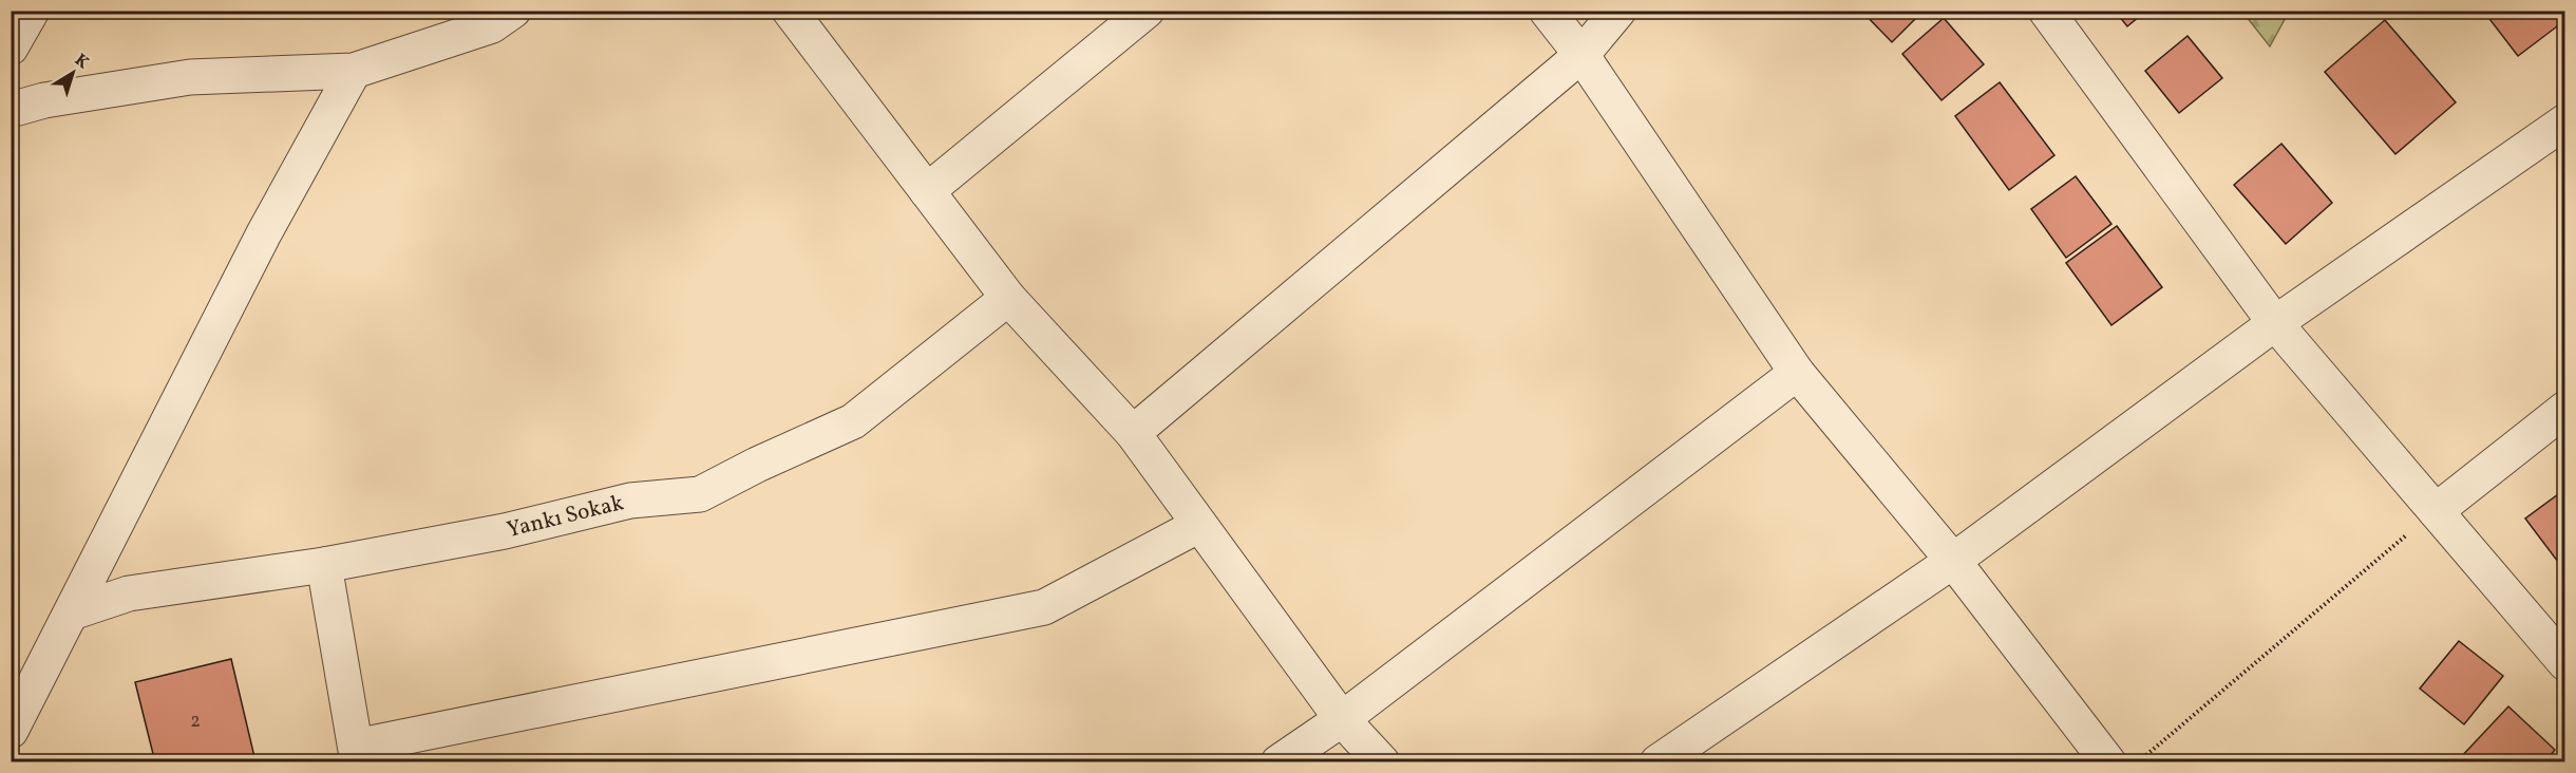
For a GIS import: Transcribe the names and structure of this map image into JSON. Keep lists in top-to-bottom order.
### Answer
{
  "streets": {
    "street": ["Yankı Sokak"]
  },
  "house_numbers": ["2"],
  "north": "top right"
}
